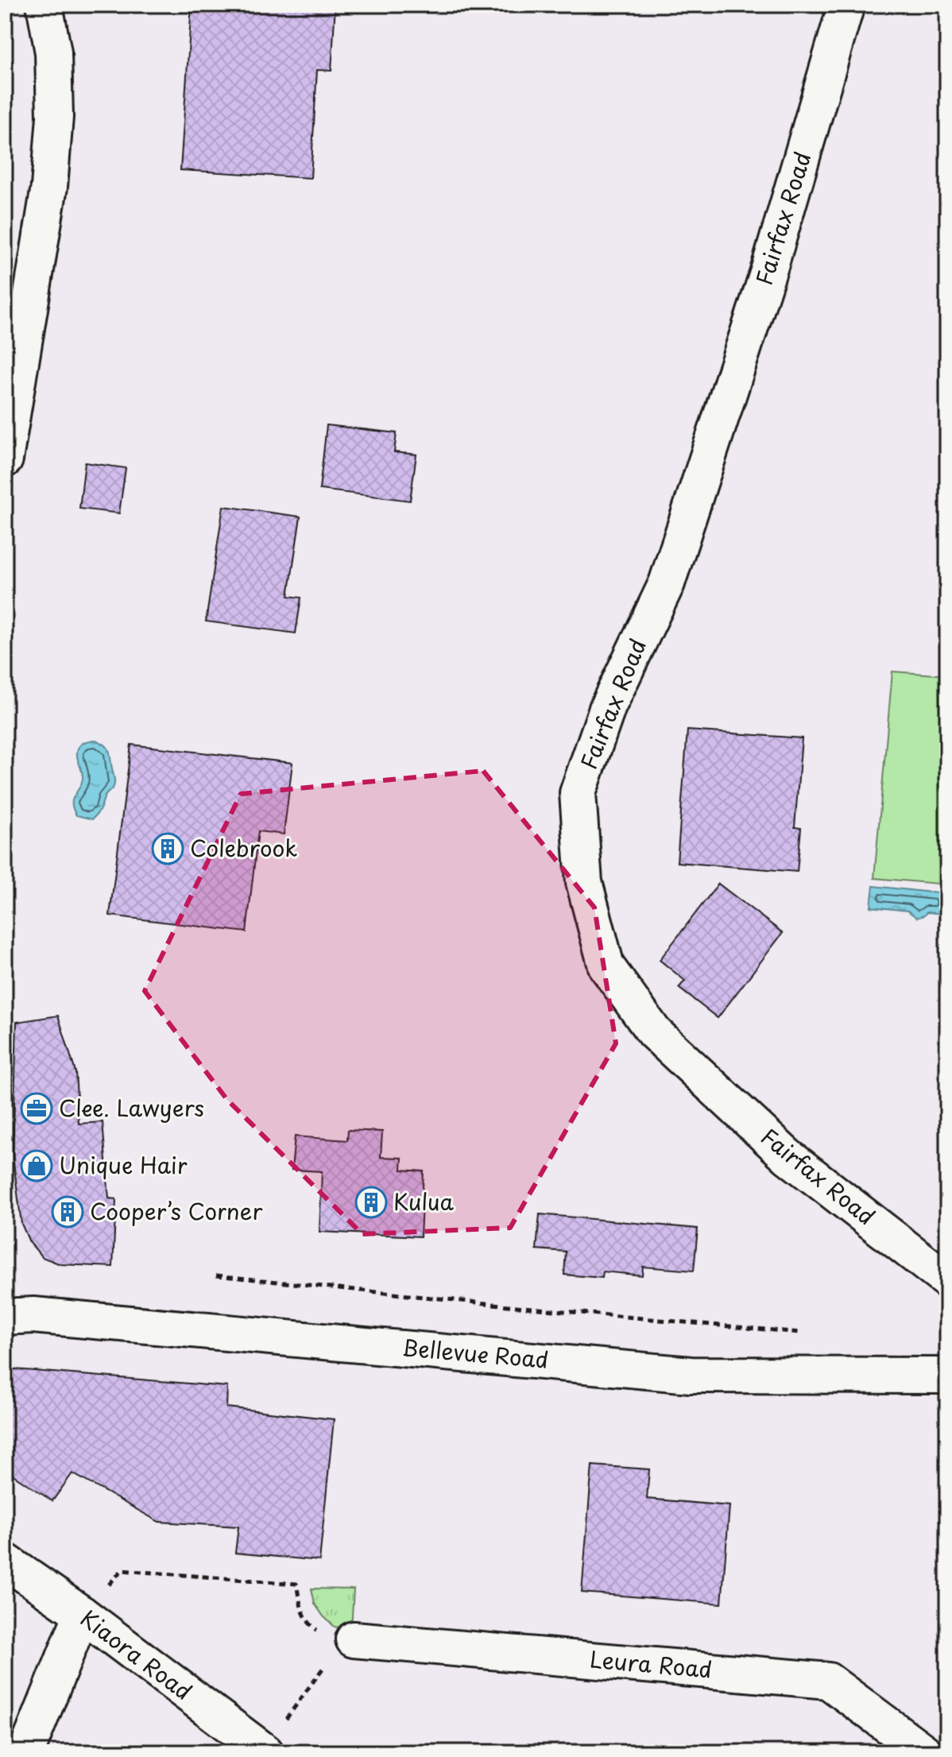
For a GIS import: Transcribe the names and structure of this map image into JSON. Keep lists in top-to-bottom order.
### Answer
{
  "streets": {
    "street": [
      "Fairfax Road",
      "Bellevue Road",
      "Kiaora Road",
      "Leura Road"
    ]
  },
  "places": {
    "building": ["Colebrook", "Kulua", "Cooper’s Corner"],
    "office": ["Clee. Lawyers"],
    "shop": ["Unique Hair"]
  }
}
